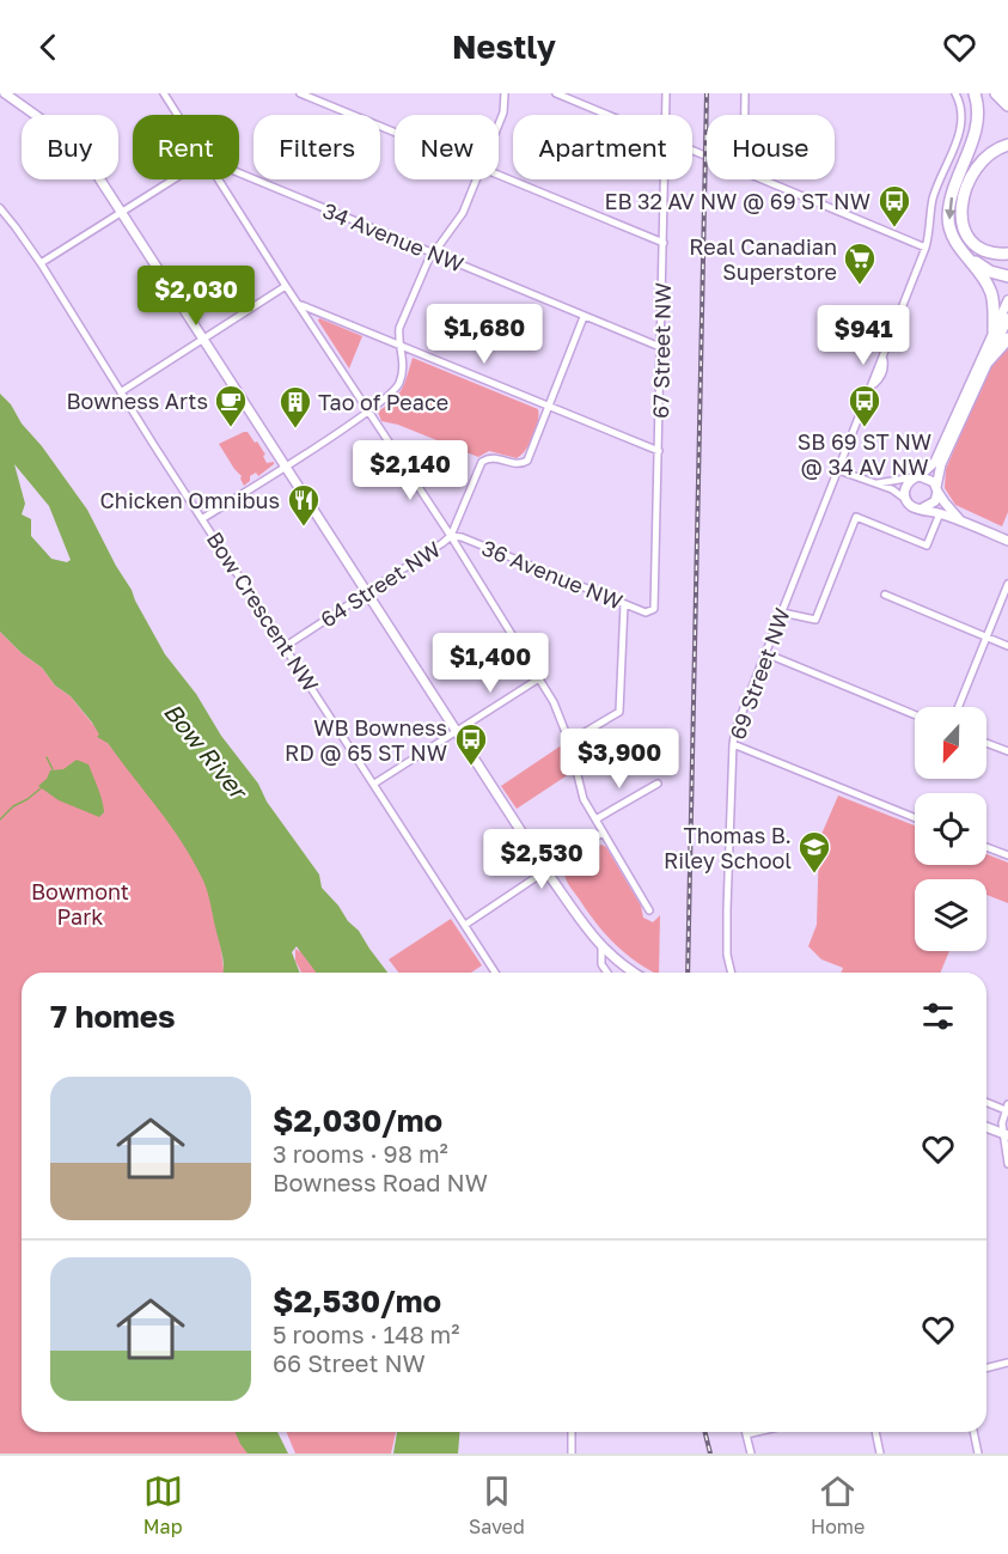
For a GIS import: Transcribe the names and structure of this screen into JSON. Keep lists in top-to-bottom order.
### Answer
{
  "streets": {
    "street": [
      "34 Avenue NW",
      "67 Street NW",
      "36 Avenue NW",
      "64 Street NW",
      "Bow Crescent NW",
      "69 Street NW"
    ]
  },
  "crossings": [
    ["34 Avenue NW", "67 Street NW"],
    ["34 Avenue NW", "64 Street NW"],
    ["67 Street NW", "36 Avenue NW"],
    ["36 Avenue NW", "64 Street NW"],
    ["64 Street NW", "Bow Crescent NW"]
  ],
  "water": ["Bow River"],
  "parks": ["Bowmont Park"],
  "places": {
    "bus stop": ["EB 32 AV NW @ 69 ST NW", "SB 69 ST NW @ 34 AV NW", "WB Bowness RD @ 65 ST NW"],
    "supermarket": ["Real Canadian Superstore"],
    "cafe": ["Bowness Arts"],
    "building": ["Tao of Peace"],
    "restaurant": ["Chicken Omnibus"],
    "school or university": ["Thomas B. Riley School"]
  },
  "north": "bottom",
  "page": {
    "header": "Nestly",
    "chip": [
      "Buy",
      "Rent",
      "Filters",
      "New",
      "Apartment",
      "House"
    ],
    "price": [
      "$2,030",
      "$1,680",
      "$941",
      "$2,140",
      "$1,400",
      "$3,900",
      "$2,530"
    ],
    "heading": "7 homes",
    "list": [
      {
        "name": "$2,030/mo",
        "note": "3 rooms · 98 m² · Bowness Road NW"
      },
      {
        "name": "$2,530/mo",
        "note": "5 rooms · 148 m² · 66 Street NW"
      }
    ],
    "tabs": ["Map", "Saved", "Home"]
  }
}
